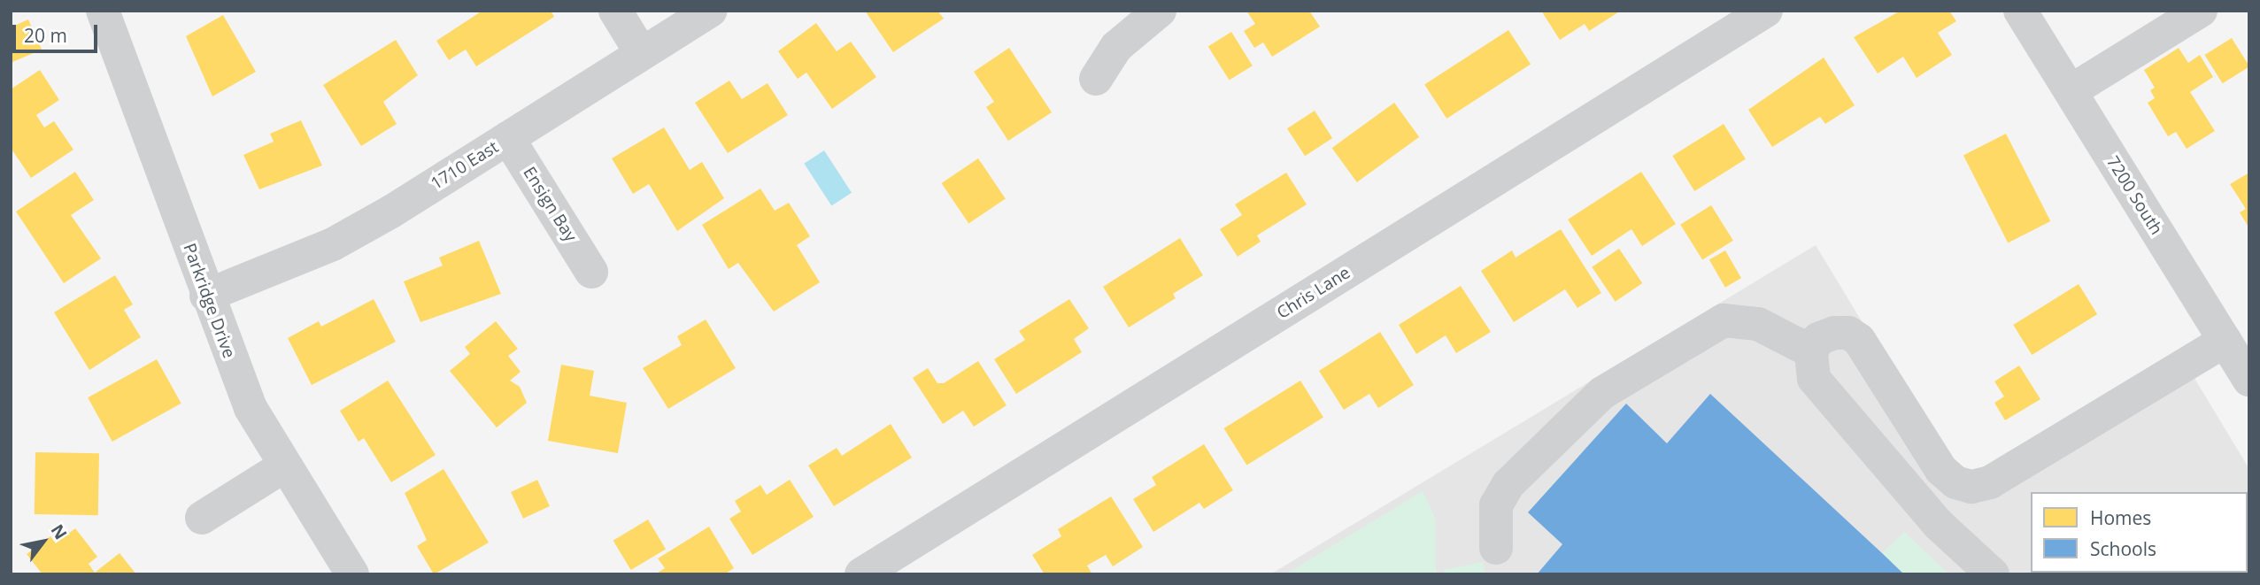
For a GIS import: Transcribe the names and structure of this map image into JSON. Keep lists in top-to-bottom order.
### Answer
{
  "streets": {
    "street": [
      "1710 East",
      "7200 South",
      "Ensign Bay",
      "Chris Lane",
      "Parkridge Drive"
    ]
  },
  "crossings": [
    ["1710 East", "Ensign Bay"],
    ["1710 East", "Parkridge Drive"]
  ],
  "legend": ["Homes", "Schools"],
  "scale_bar": "20 m",
  "north": "top right"
}
